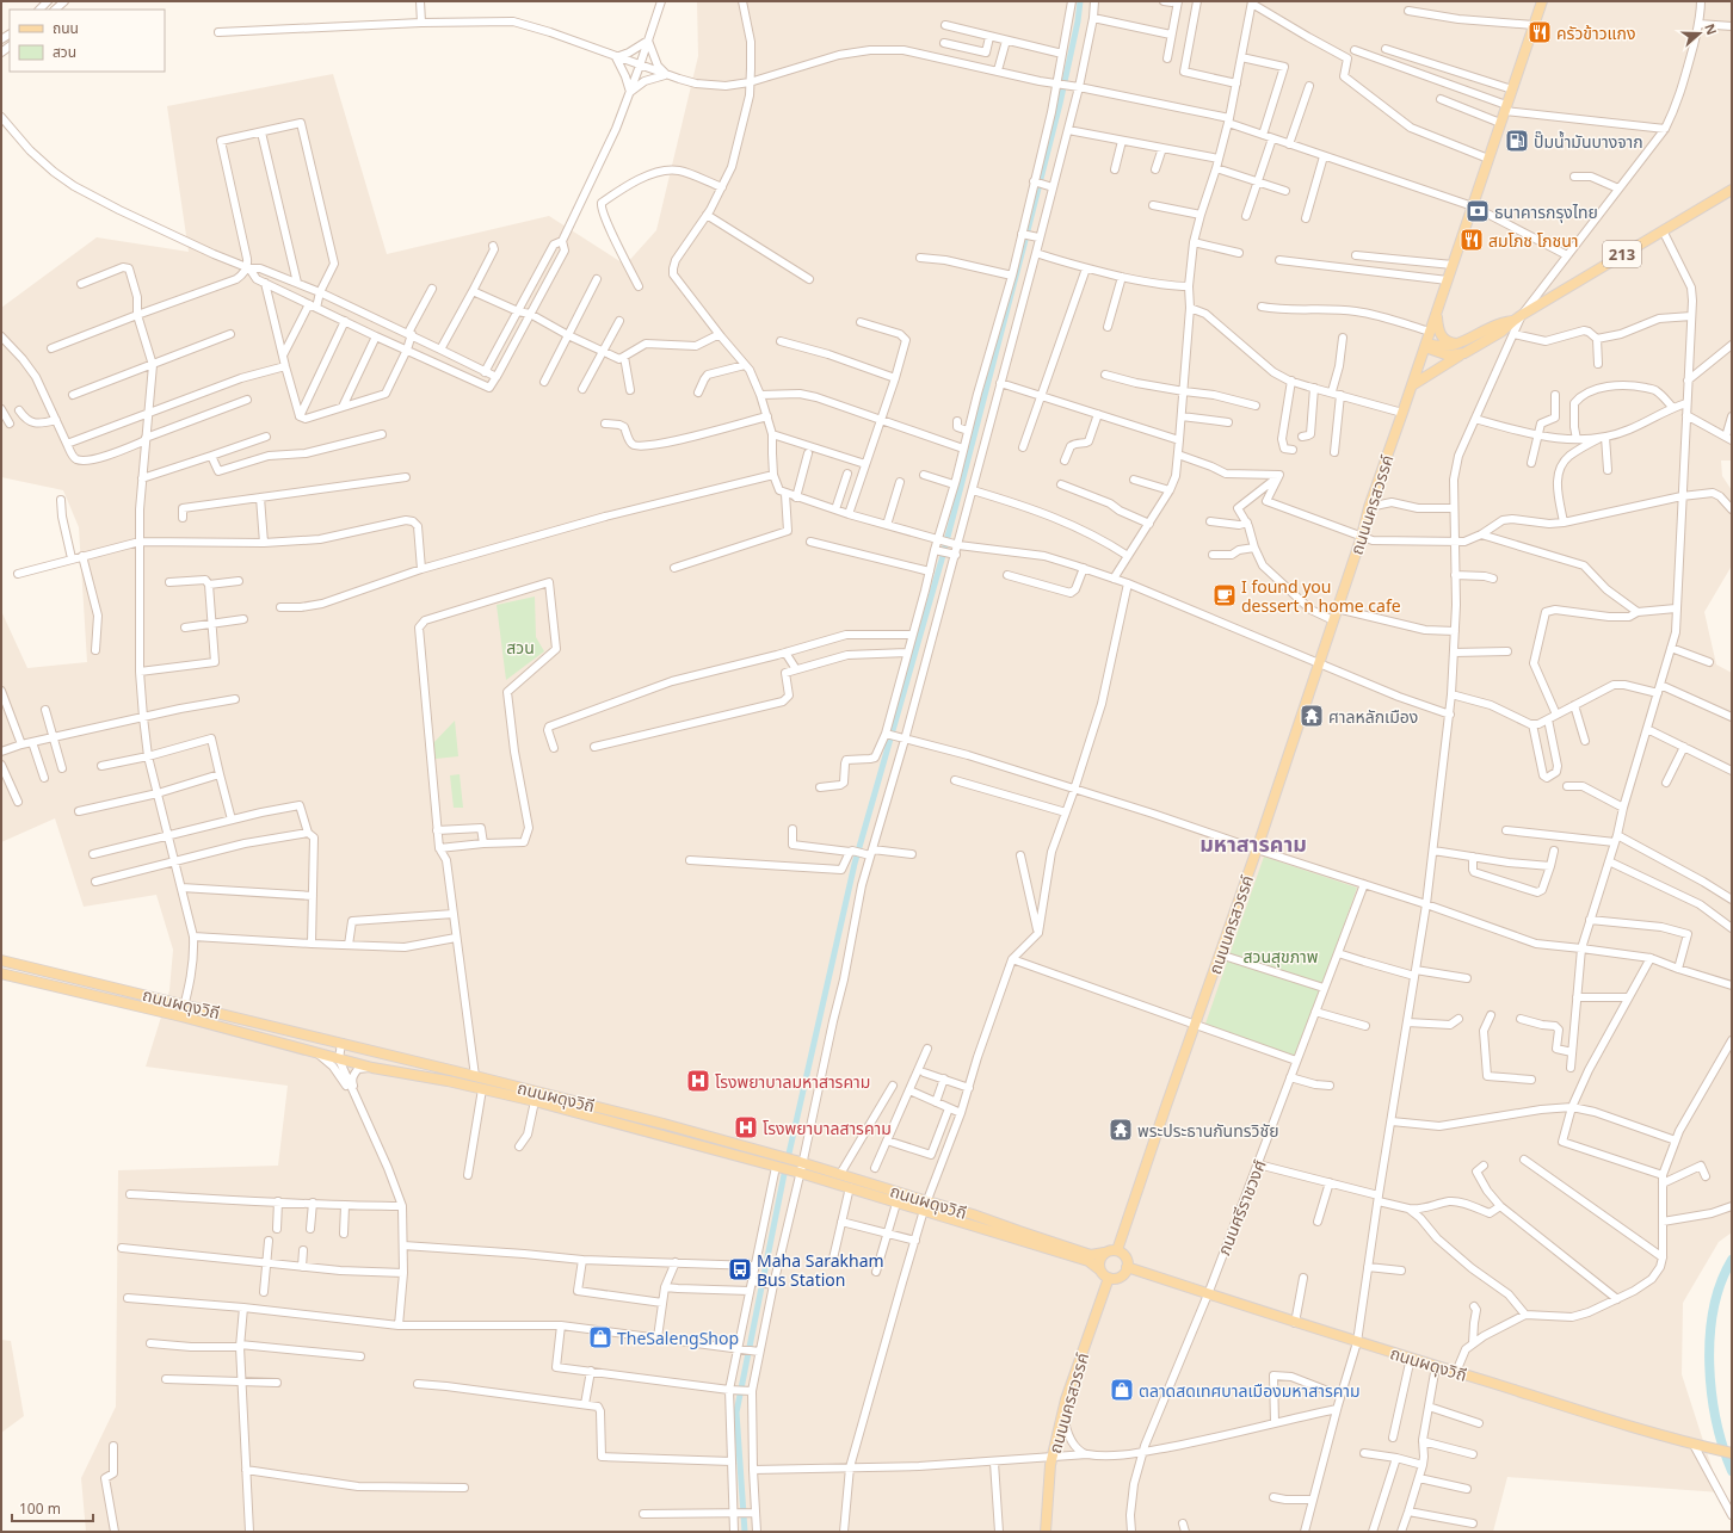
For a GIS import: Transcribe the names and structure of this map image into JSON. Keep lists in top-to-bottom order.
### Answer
{
  "streets": {
    "main road": ["213", "ถนนนครสวรรค์", "ถนนผดุงวิถี"],
    "street": ["ภนนศรีราชวงศ์"]
  },
  "crossings": [
    ["213", "ถนนนครสวรรค์"],
    ["ถนนนครสวรรค์", "ถนนผดุงวิถี"],
    ["ถนนผดุงวิถี", "ภนนศรีราชวงศ์"]
  ],
  "districts": ["มหาสารคาม"],
  "parks": ["สวน", "สวนสุขภาพ"],
  "places": {
    "restaurant": ["ครัวข้าวแกง", "สมโภช โภชนา"],
    "fuel station": ["ปั๊มน้ำมันบางจาก"],
    "bank": ["ธนาคารกรุงไทย"],
    "cafe": ["I found you dessert n home cafe"],
    "temple": ["ศาลหลักเมือง", "พระประธานกันทรวิชัย"],
    "hospital": ["โรงพยาบาลมหาสารคาม", "โรงพยาบาลสารคาม"],
    "bus stop": ["Maha Sarakham Bus Station"],
    "shop": ["TheSalengShop", "ตลาดสดเทศบาลเมืองมหาสารคาม"]
  },
  "legend": ["ถนน", "สวน"],
  "scale_bar": "100 m",
  "north": "right"
}
